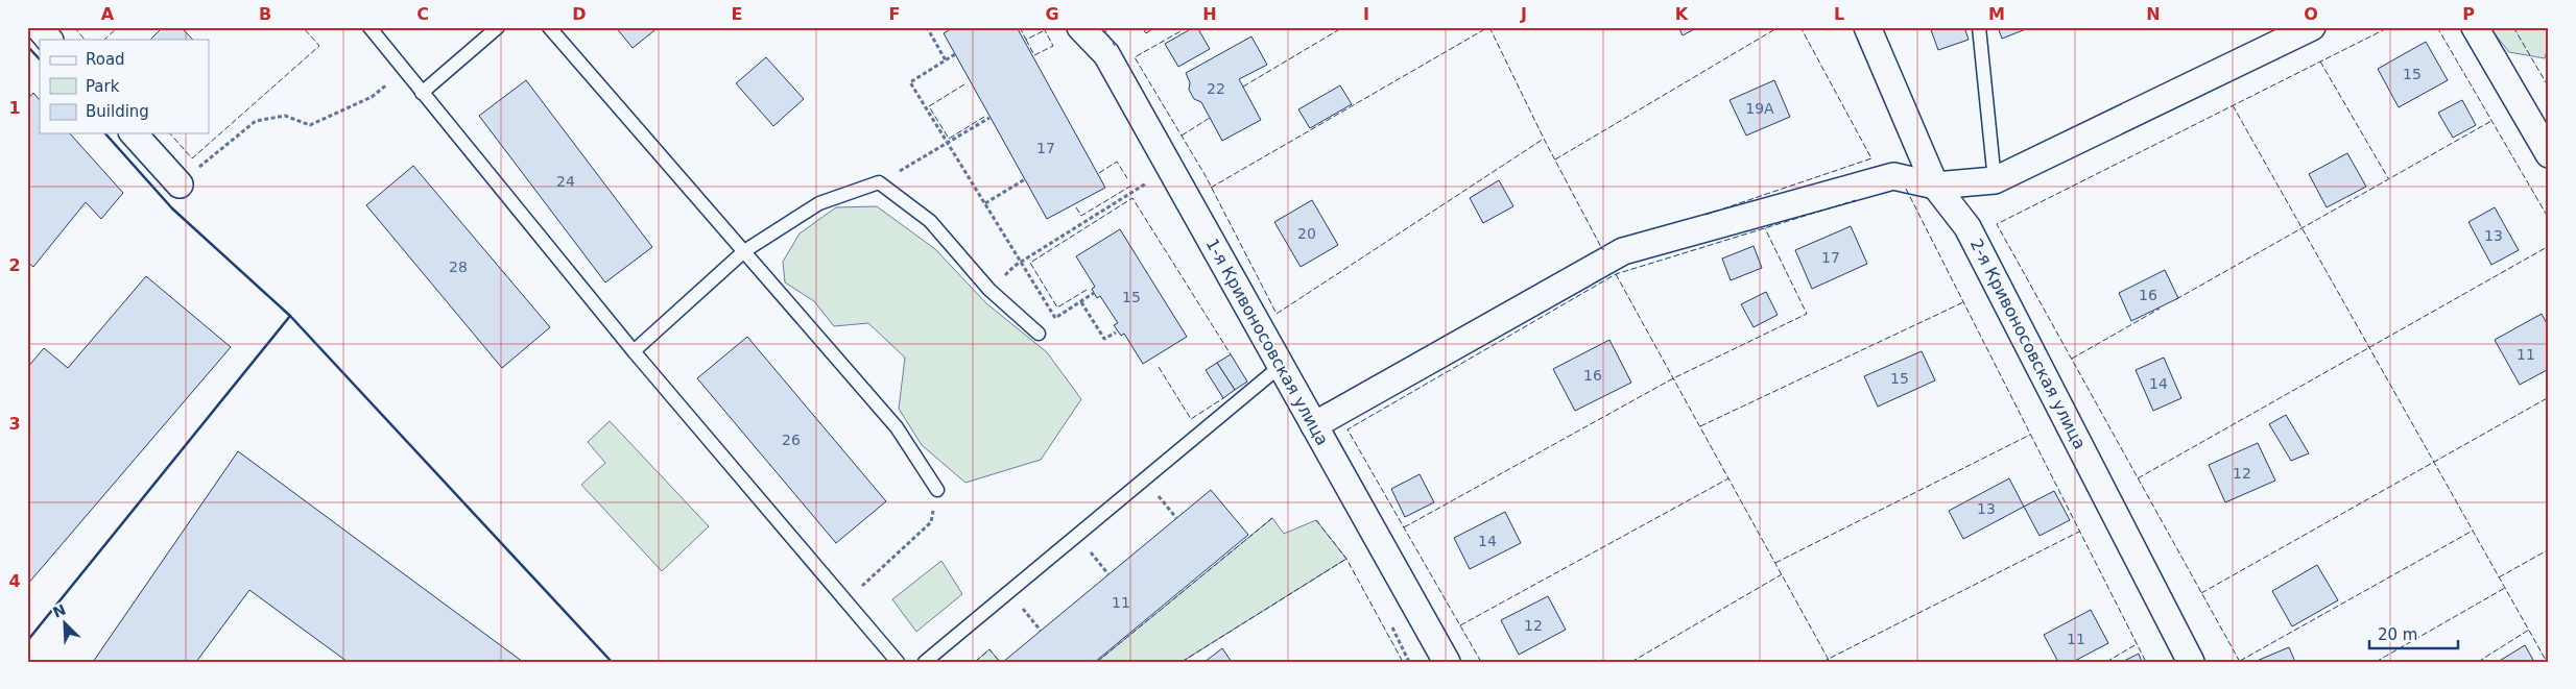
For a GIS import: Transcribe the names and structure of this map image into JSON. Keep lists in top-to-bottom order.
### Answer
{
  "streets": {
    "street": ["1-я Кривоносовская улица", "2-я Кривоносовская улица"]
  },
  "house_numbers": [
    "15",
    "22",
    "19А",
    "17",
    "24",
    "20",
    "13",
    "17",
    "28",
    "16",
    "15",
    "11",
    "16",
    "15",
    "14",
    "26",
    "12",
    "13",
    "14",
    "11",
    "12",
    "11"
  ],
  "legend": ["Road", "Park", "Building"],
  "scale_bar": "20 m",
  "north": "top left",
  "grid": {
    "columns": [
      "A",
      "B",
      "C",
      "D",
      "E",
      "F",
      "G",
      "H",
      "I",
      "J",
      "K",
      "L",
      "M",
      "N",
      "O",
      "P"
    ],
    "rows": [
      "1",
      "2",
      "3",
      "4"
    ]
  }
}
